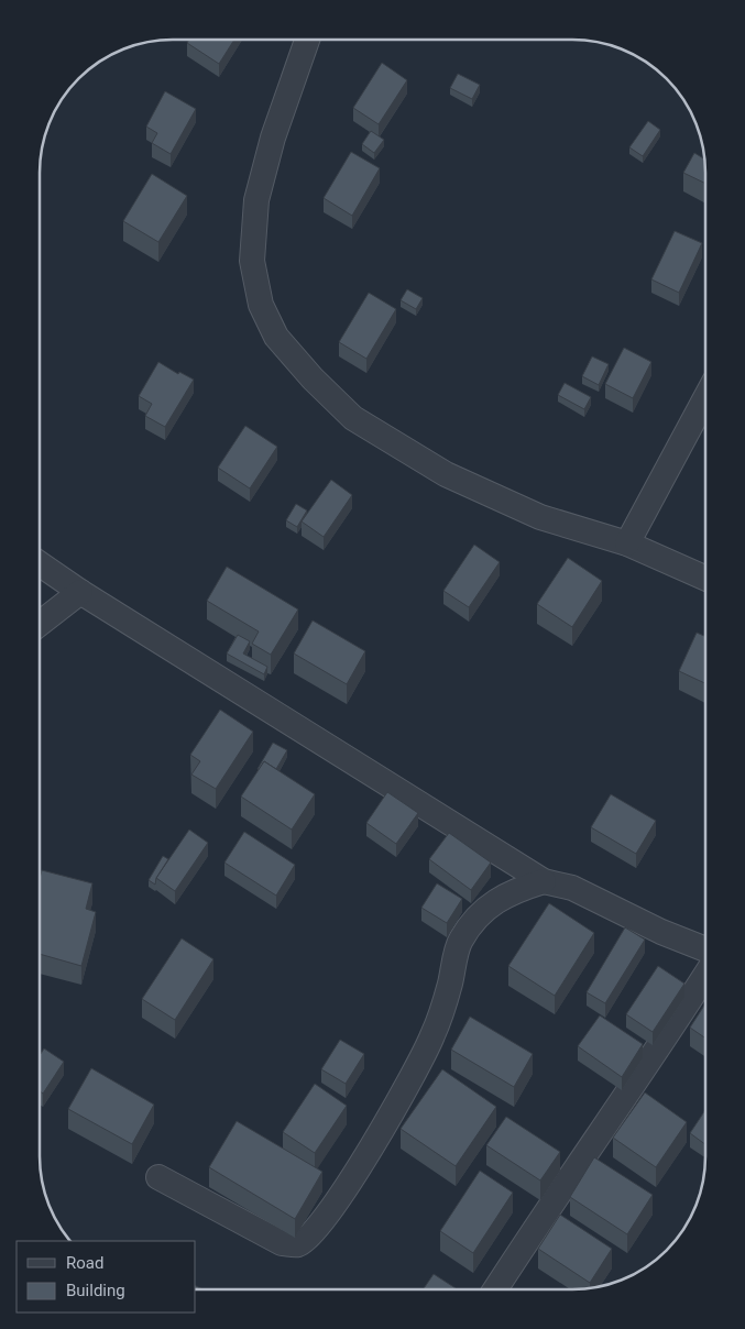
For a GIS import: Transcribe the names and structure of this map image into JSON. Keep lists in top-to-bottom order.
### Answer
{
  "legend": ["Road", "Building"]
}
